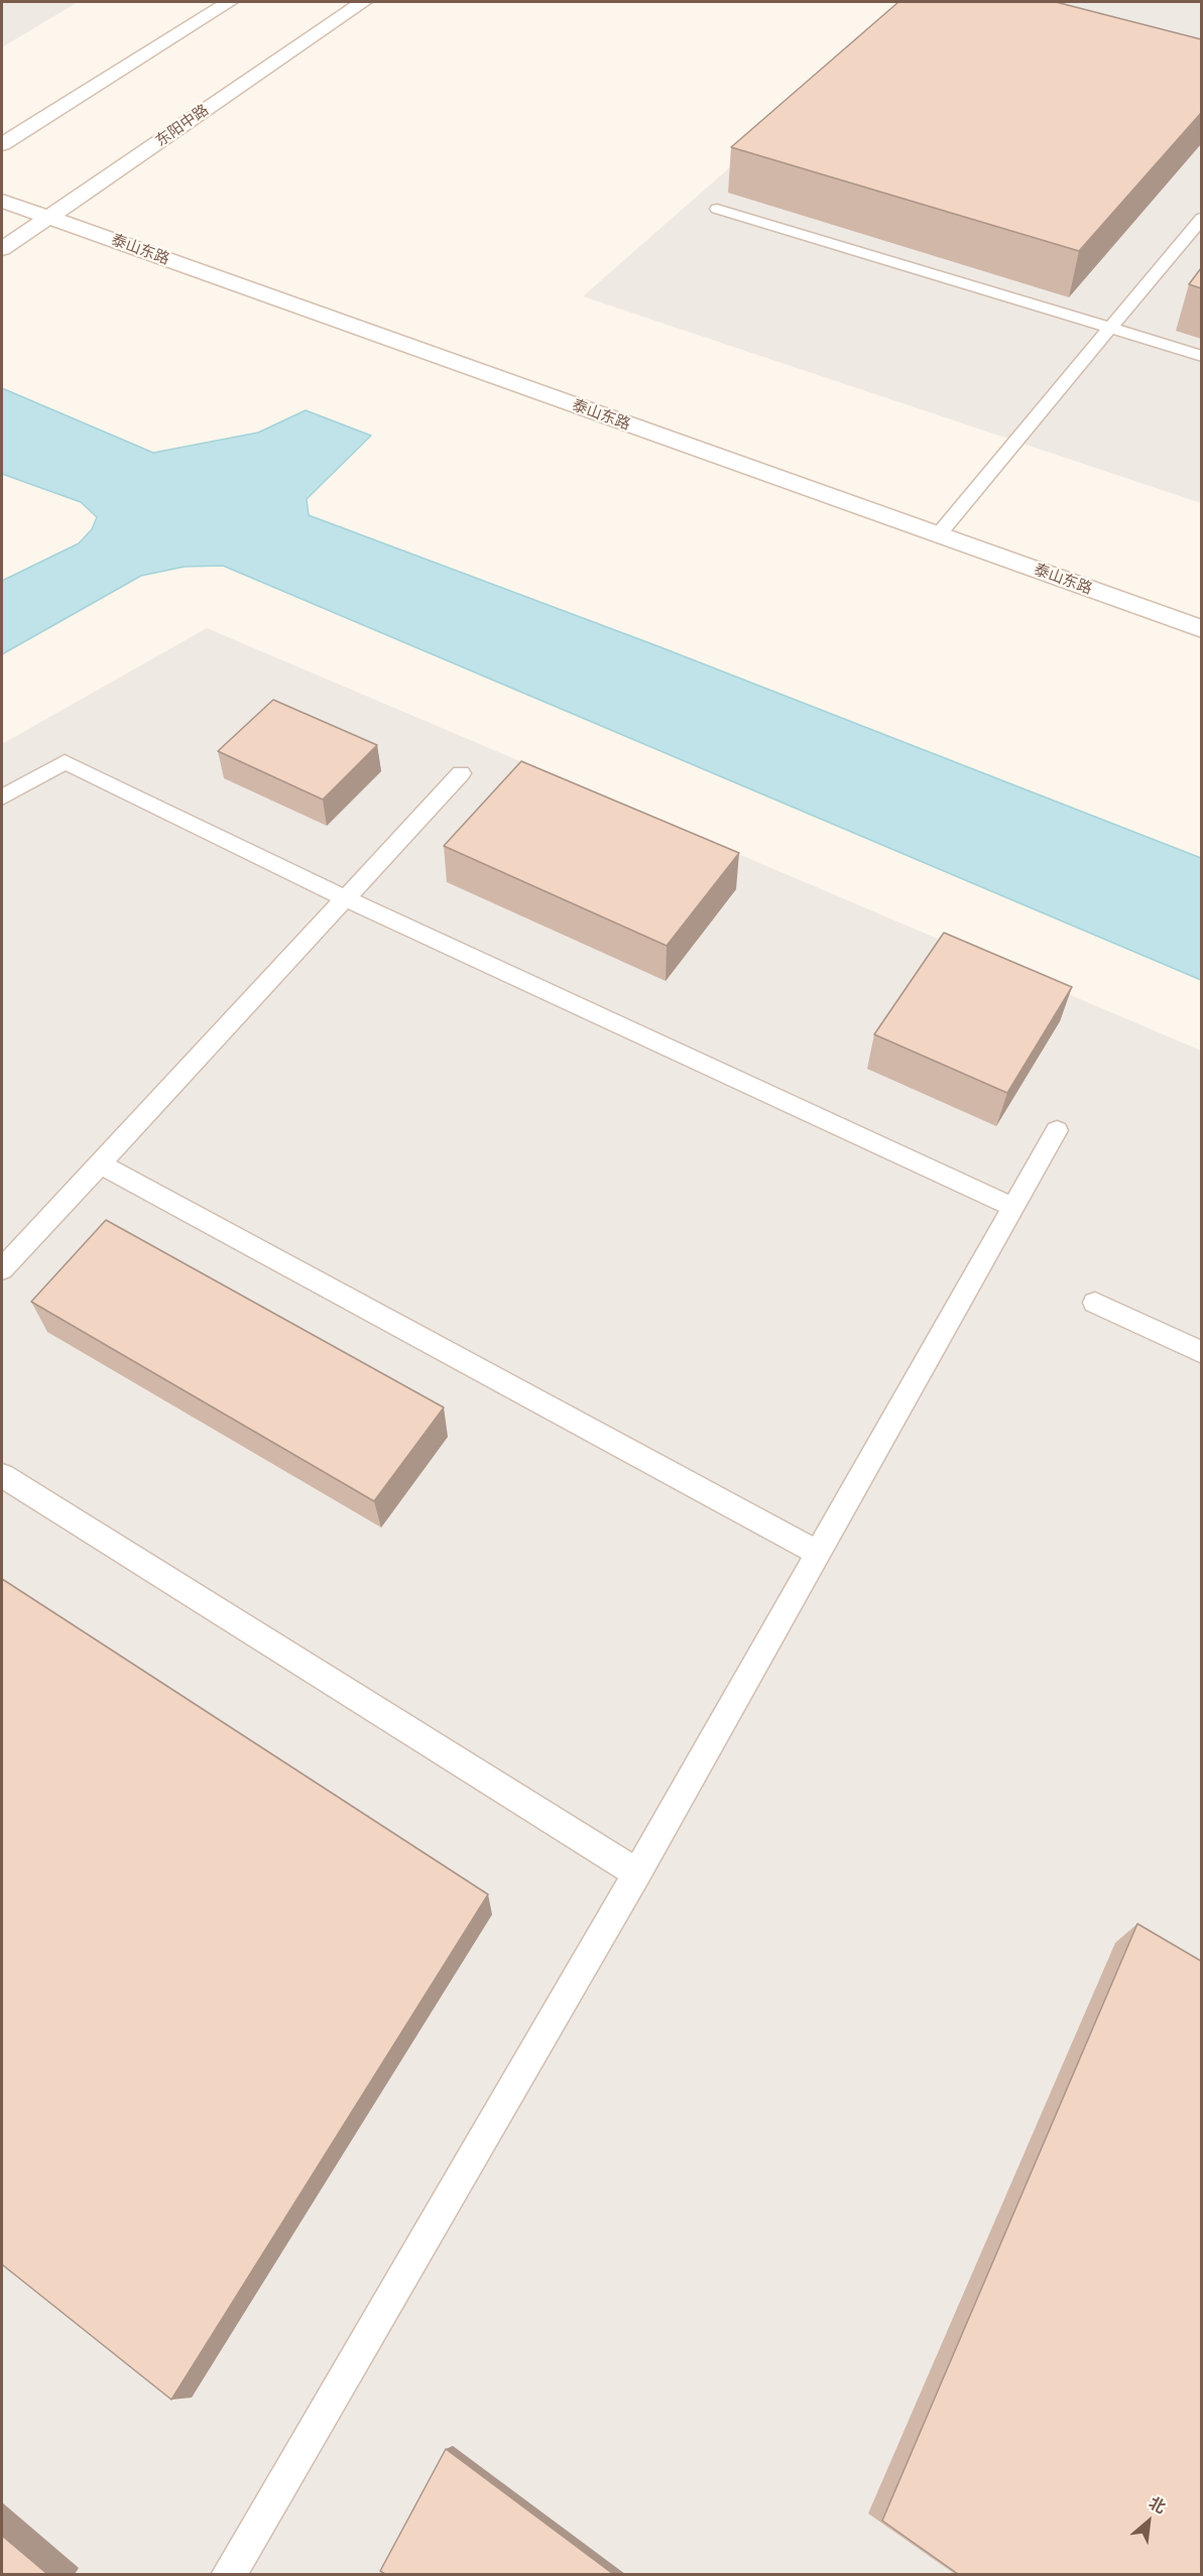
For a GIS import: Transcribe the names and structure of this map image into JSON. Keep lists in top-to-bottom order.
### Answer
{
  "streets": {
    "street": ["东阳中路", "泰山东路"]
  },
  "crossings": [
    ["东阳中路", "泰山东路"]
  ],
  "north": "top right"
}
